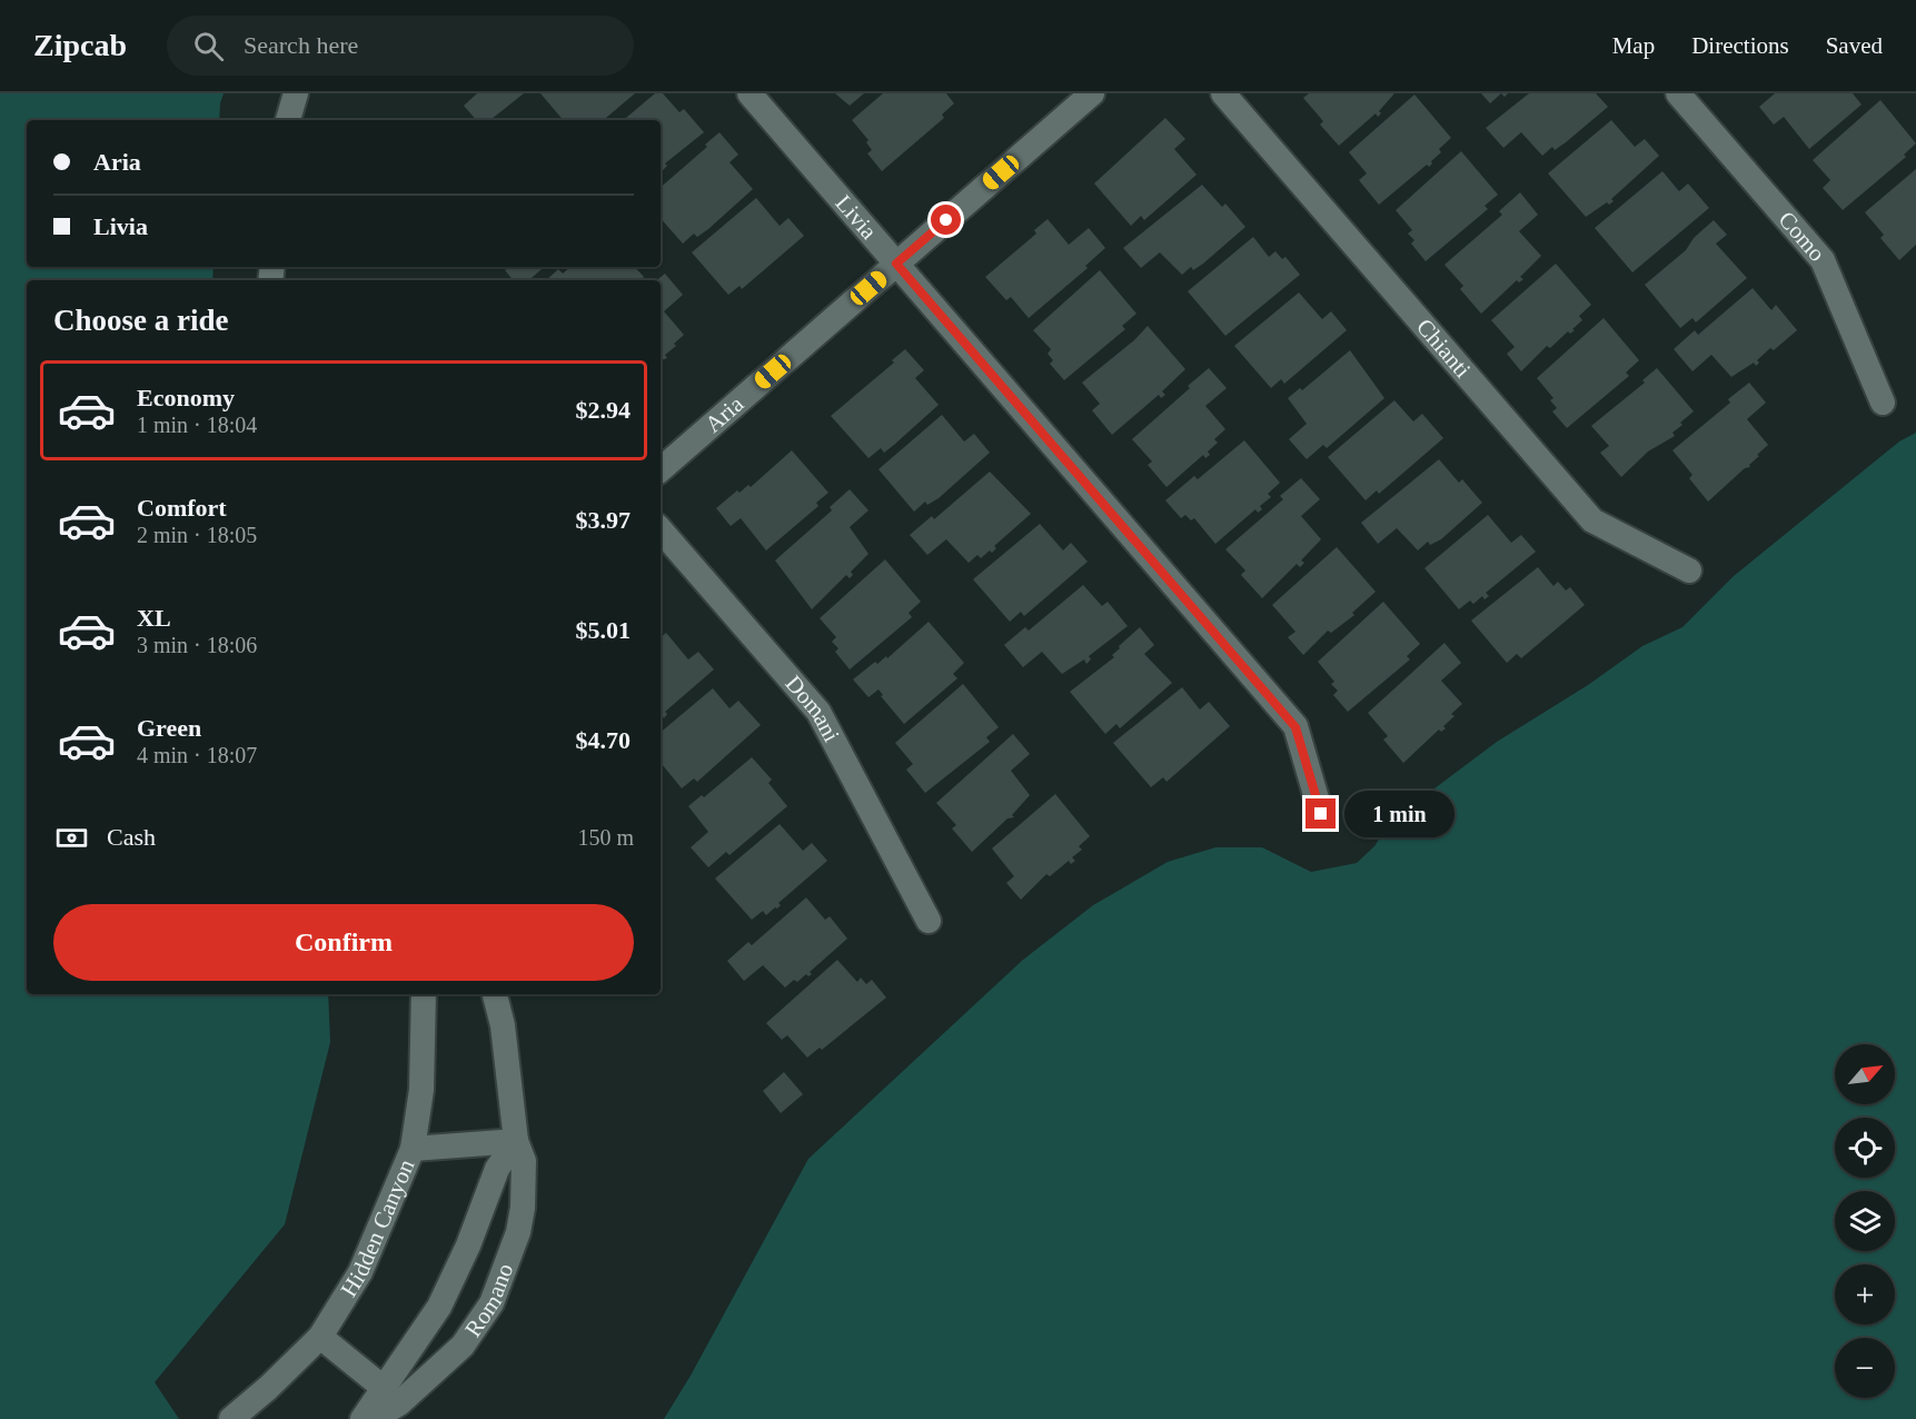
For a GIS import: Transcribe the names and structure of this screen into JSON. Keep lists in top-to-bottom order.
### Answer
{
  "streets": {
    "street": [
      "Livia",
      "Como",
      "Chianti",
      "Aria",
      "Domani",
      "Hidden Canyon",
      "Romano"
    ]
  },
  "crossings": [
    ["Livia", "Aria"]
  ],
  "north": "top right",
  "page": {
    "header": "Zipcab",
    "search": "Search here",
    "nav": ["Map", "Directions", "Saved"],
    "banner": ["Aria", "Livia"],
    "heading": "Choose a ride",
    "list": [
      {
        "name": "Economy",
        "note": "1 min · 18:04",
        "value": "$2.94"
      },
      {
        "name": "Comfort",
        "note": "2 min · 18:05",
        "value": "$3.97"
      },
      {
        "name": "XL",
        "note": "3 min · 18:06",
        "value": "$5.01"
      },
      {
        "name": "Green",
        "note": "4 min · 18:07",
        "value": "$4.70"
      }
    ],
    "bubble": "1 min",
    "pay": ["Cash", "150 m"],
    "buttons": "Confirm",
    "map_buttons": ["+", "−"]
  }
}
